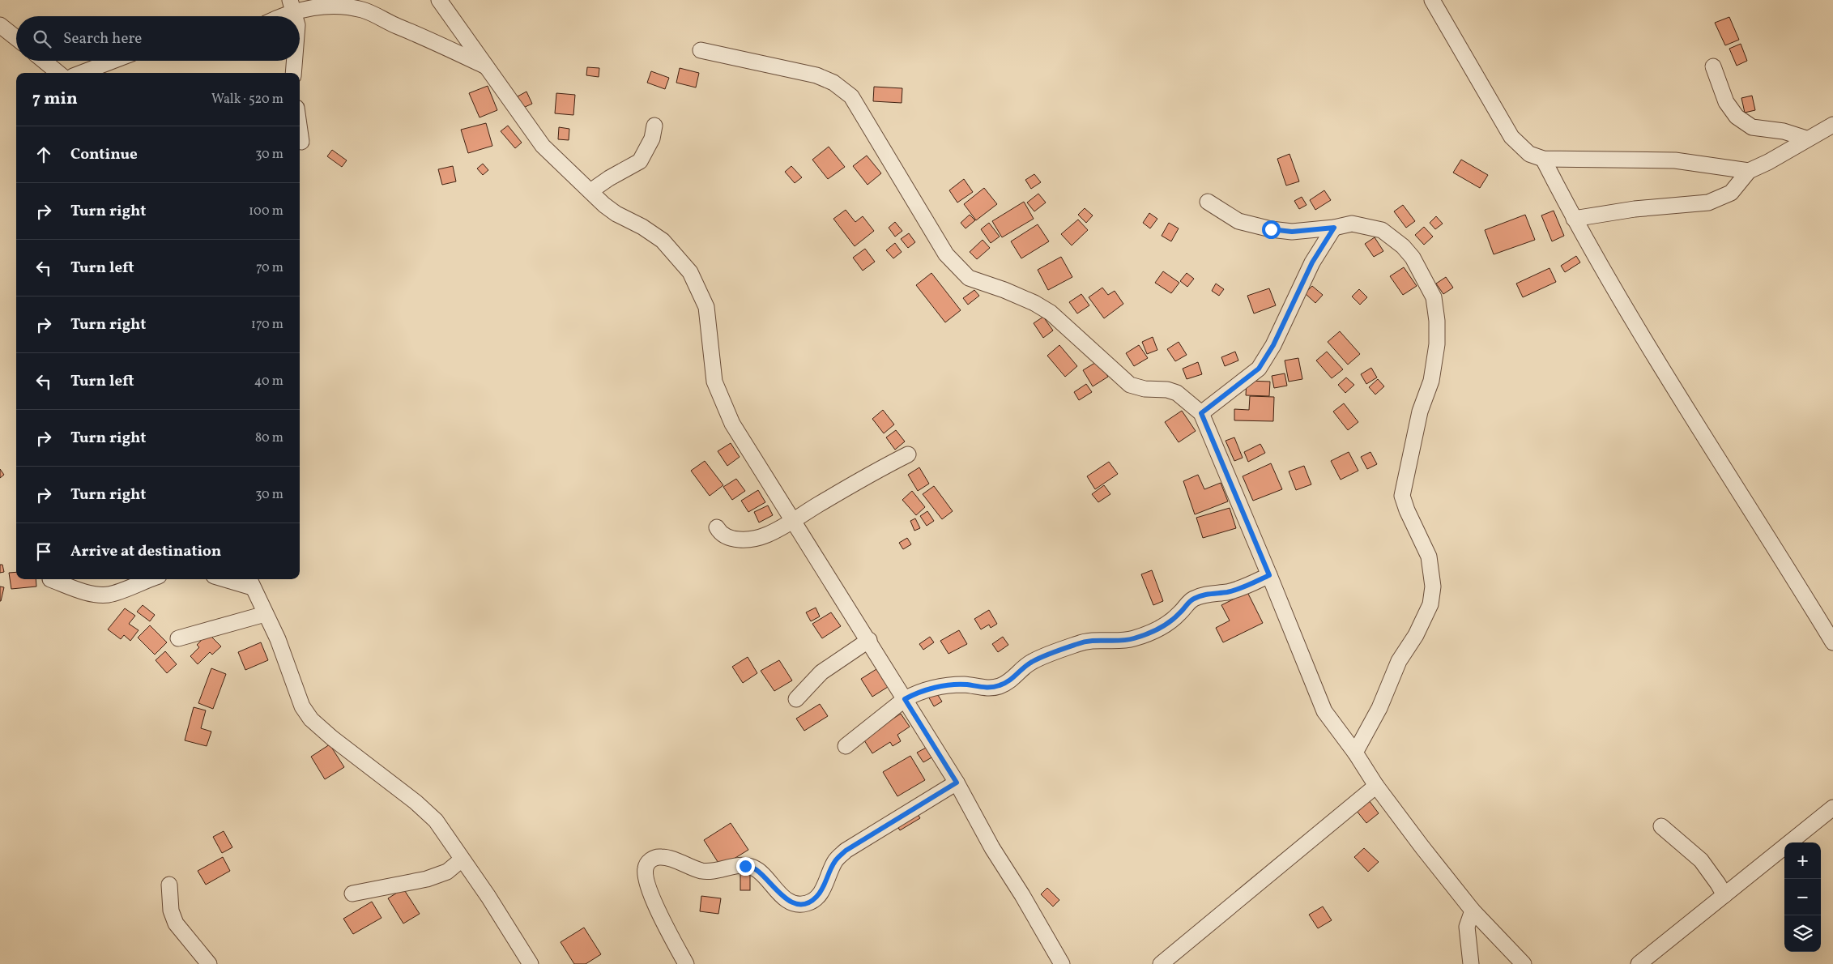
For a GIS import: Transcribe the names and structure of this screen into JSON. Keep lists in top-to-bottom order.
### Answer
{
  "page": {
    "search": "Search here",
    "heading": ["7 min", "Walk · 520 m"],
    "list": [
      ["Continue", "30 m"],
      ["Turn right", "100 m"],
      ["Turn left", "70 m"],
      ["Turn right", "170 m"],
      ["Turn left", "40 m"],
      ["Turn right", "80 m"],
      ["Turn right", "30 m"],
      "Arrive at destination"
    ],
    "map_buttons": ["+", "−"]
  }
}
